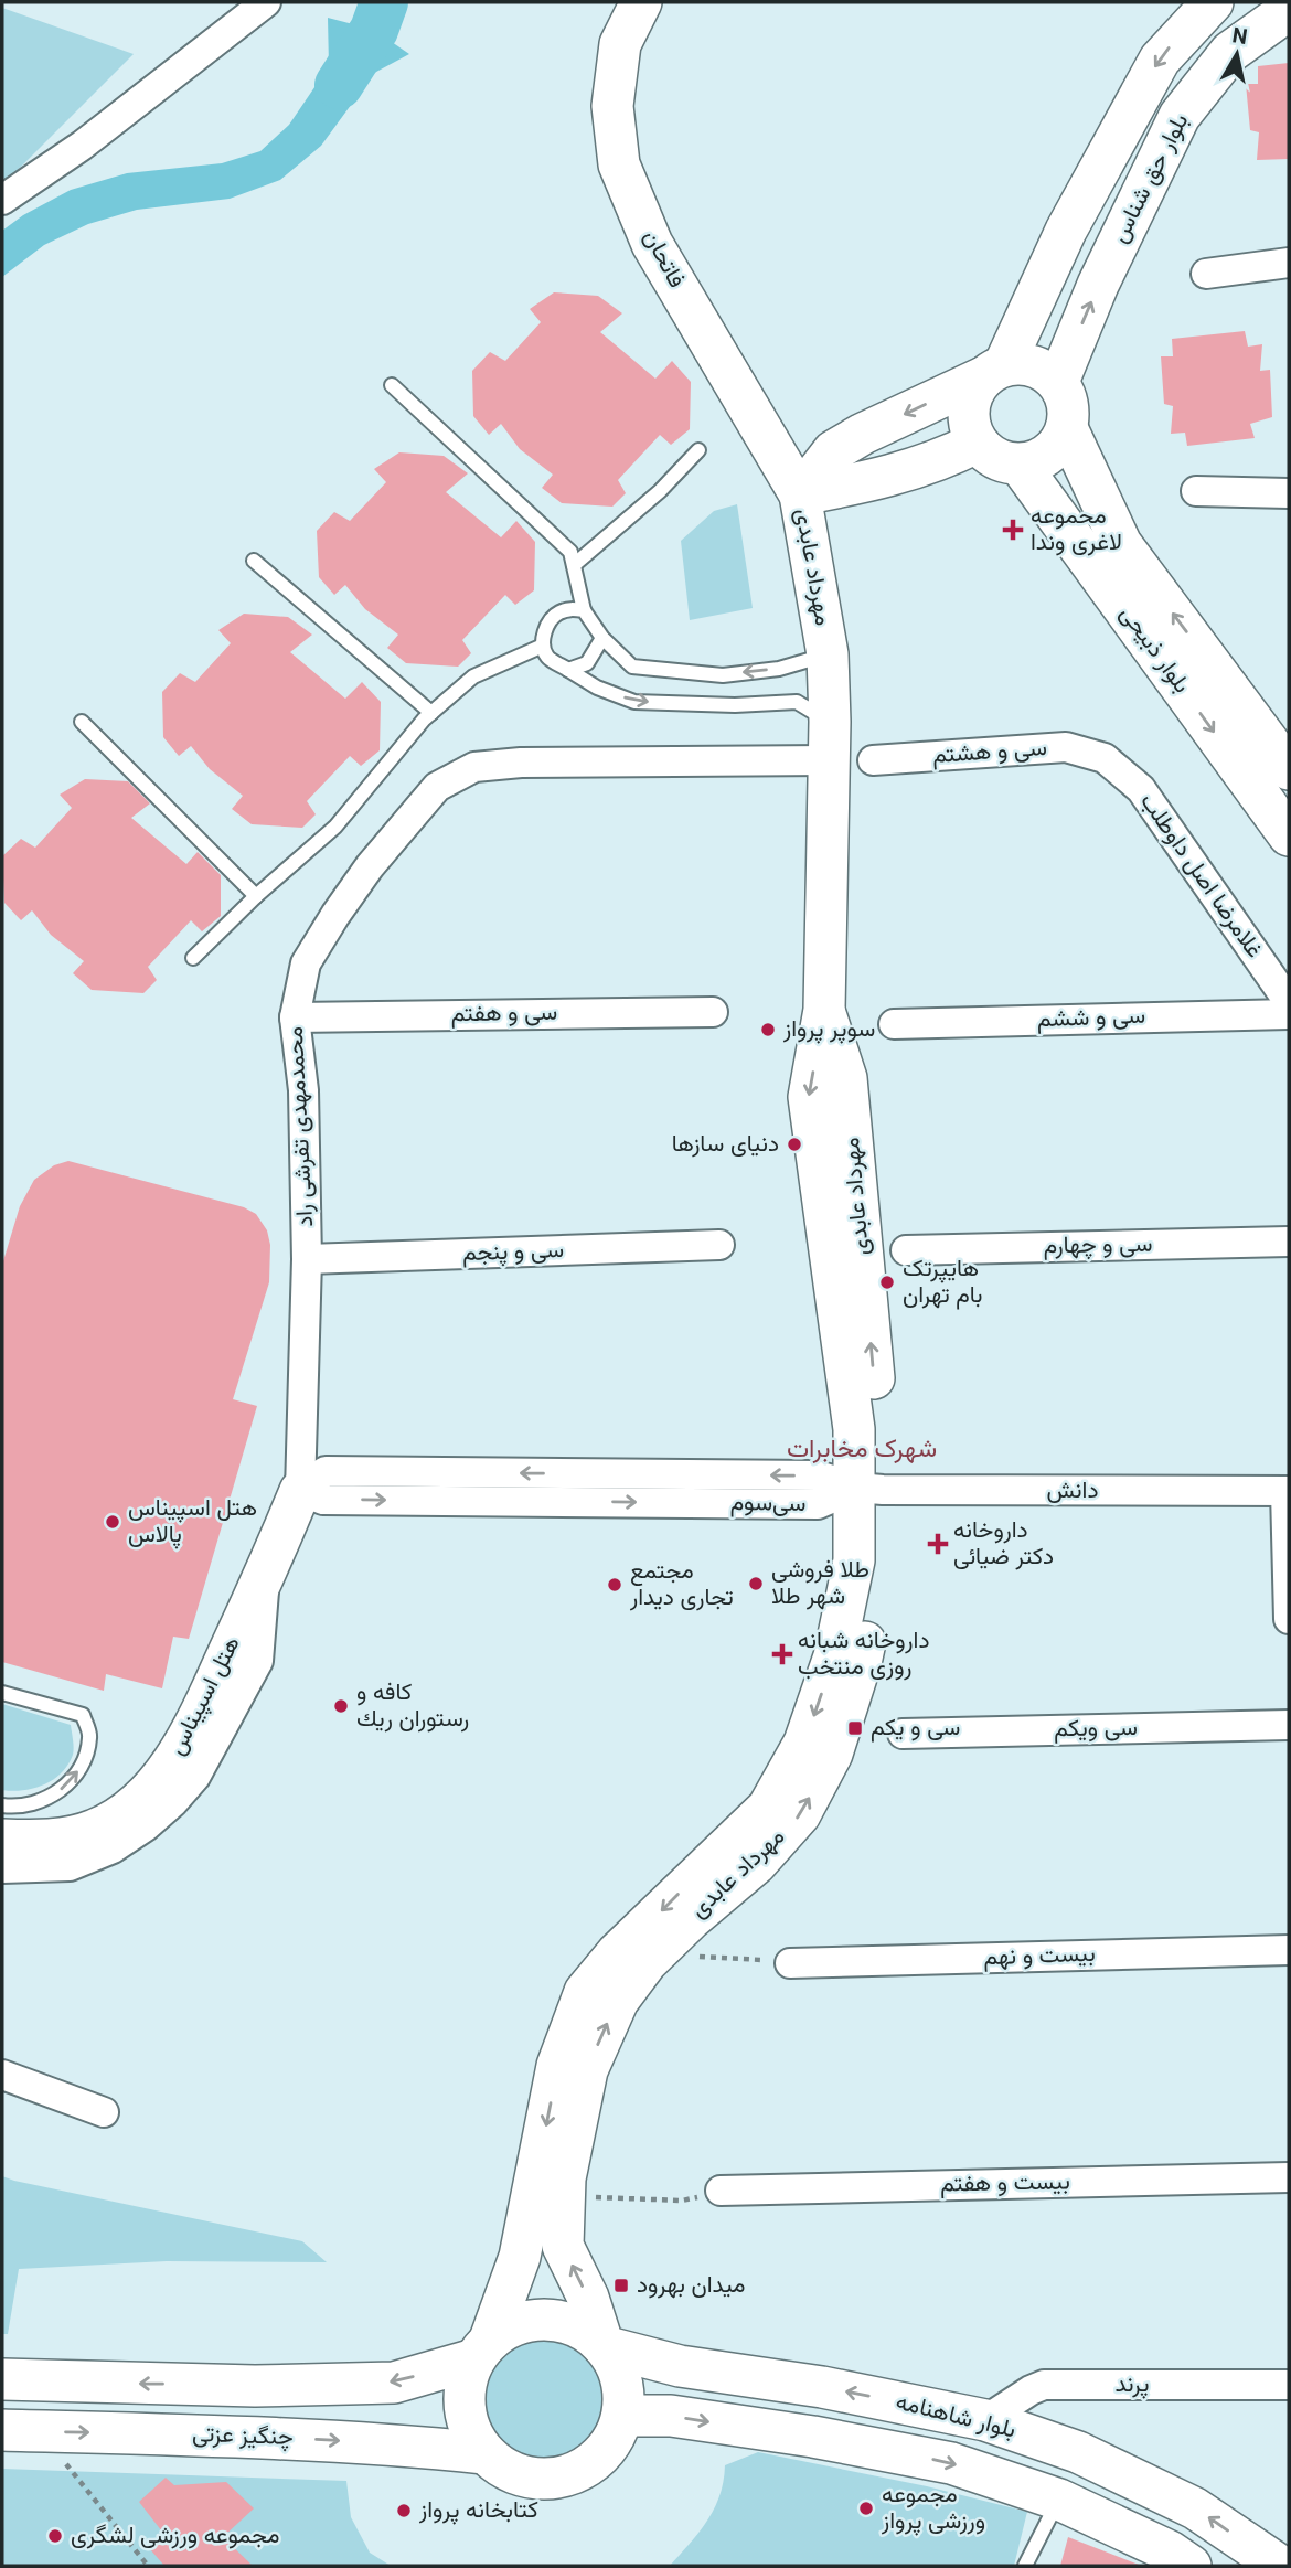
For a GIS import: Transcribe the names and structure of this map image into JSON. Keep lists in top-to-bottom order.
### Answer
{
  "streets": {
    "street": [
      "بلوار حق شناس",
      "فاتحان",
      "مهرداد عابدی",
      "بلوار ذبیحی",
      "سی و هشتم",
      "غلامرضا اصل داوطلب",
      "سی و هفتم",
      "سی و ششم",
      "محمدمهدی تفرشی راد",
      "سی و چهارم",
      "سی و پنجم",
      "دانش",
      "سی‌سوم",
      "هتل اسپیناس",
      "سی ویکم",
      "بیست و نهم",
      "بیست و هفتم",
      "پرند",
      "بلوار شاهنامه",
      "چنگیز عزتی"
    ]
  },
  "crossings": [
    ["بلوار حق شناس", "بلوار ذبیحی"],
    ["فاتحان", "مهرداد عابدی"],
    ["مهرداد عابدی", "محمدمهدی تفرشی راد"],
    ["مهرداد عابدی", "دانش"],
    ["مهرداد عابدی", "سی‌سوم"],
    ["مهرداد عابدی", "بلوار شاهنامه"],
    ["مهرداد عابدی", "چنگیز عزتی"],
    ["سی و هشتم", "غلامرضا اصل داوطلب"],
    ["سی و هفتم", "محمدمهدی تفرشی راد"],
    ["محمدمهدی تفرشی راد", "سی و پنجم"],
    ["محمدمهدی تفرشی راد", "سی‌سوم"],
    ["محمدمهدی تفرشی راد", "هتل اسپیناس"],
    ["دانش", "سی‌سوم"],
    ["سی‌سوم", "هتل اسپیناس"],
    ["پرند", "بلوار شاهنامه"],
    ["بلوار شاهنامه", "چنگیز عزتی"]
  ],
  "districts": ["شهرک مخابرات"],
  "places": {
    "health": ["محموعه لاغری وندا", "داروخانه دکتر ضیائی", "داروخانه شبانه روزی منتخب"],
    "other": [
      "سوپر پرواز",
      "دنیای سازها",
      "هایپرتک بام تهران",
      "هتل اسپیناس پالاس",
      "طلا فروشی شهر طلا",
      "مجتمع تجاری دیدار",
      "كافه و رستوران ريك",
      "مجموعه ورزشی پرواز",
      "کتابخانه پرواز",
      "مجموعه ورزشی لشگری"
    ],
    "transit": ["سی و یکم", "میدان بهرود"]
  },
  "north": "top"
}
